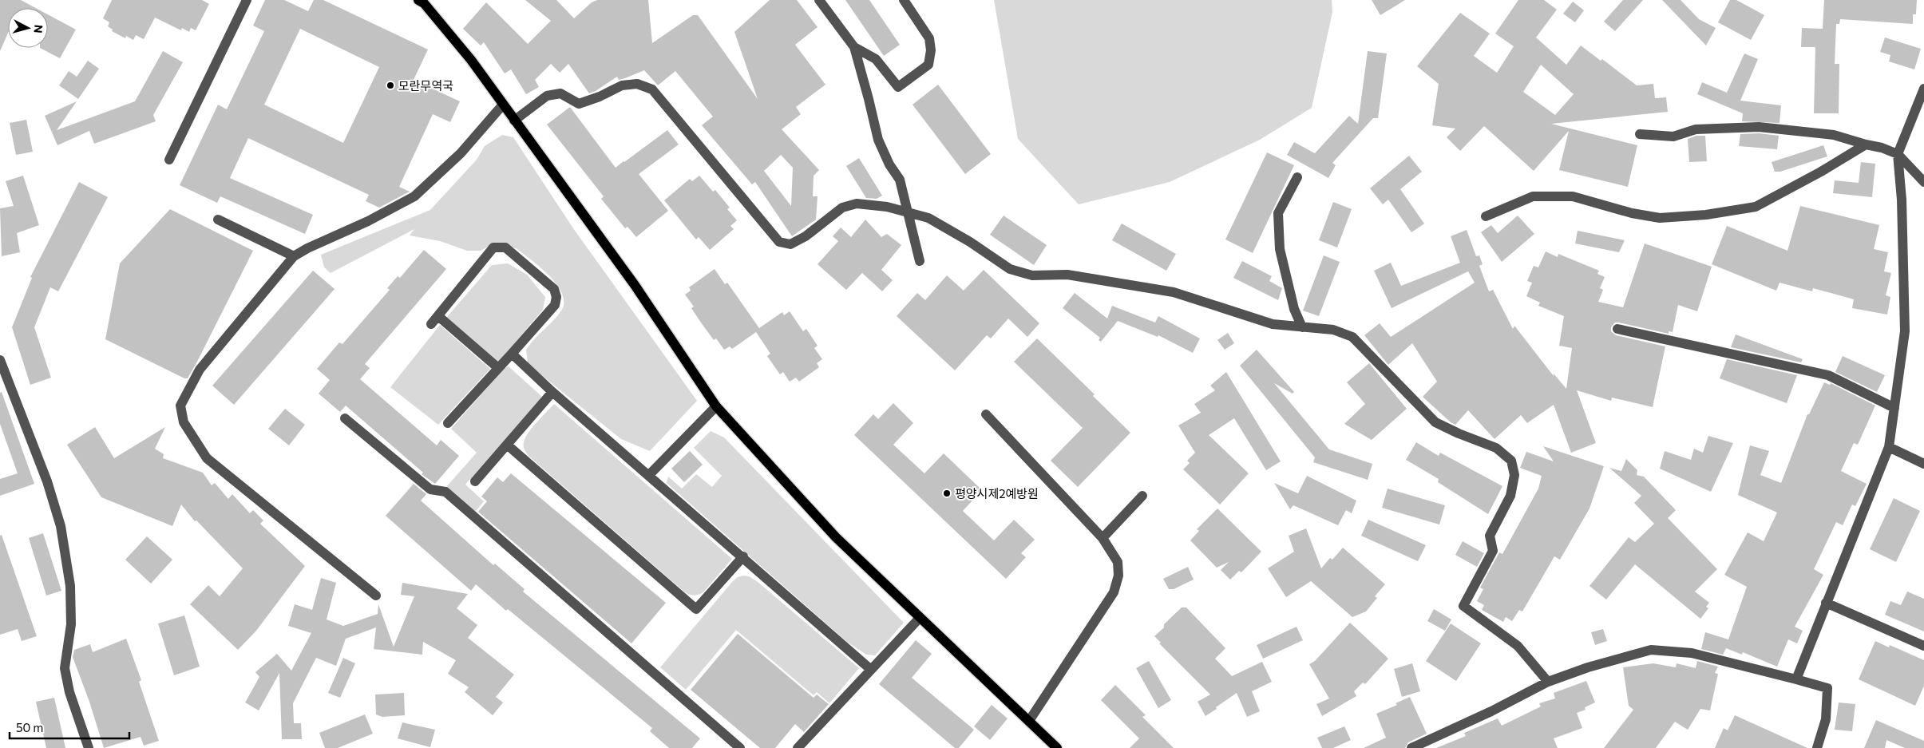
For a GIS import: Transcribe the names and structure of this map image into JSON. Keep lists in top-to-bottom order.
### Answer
{
  "places": ["모란무역국", "평양시제2예방원"],
  "scale_bar": "50 m",
  "north": "right"
}
